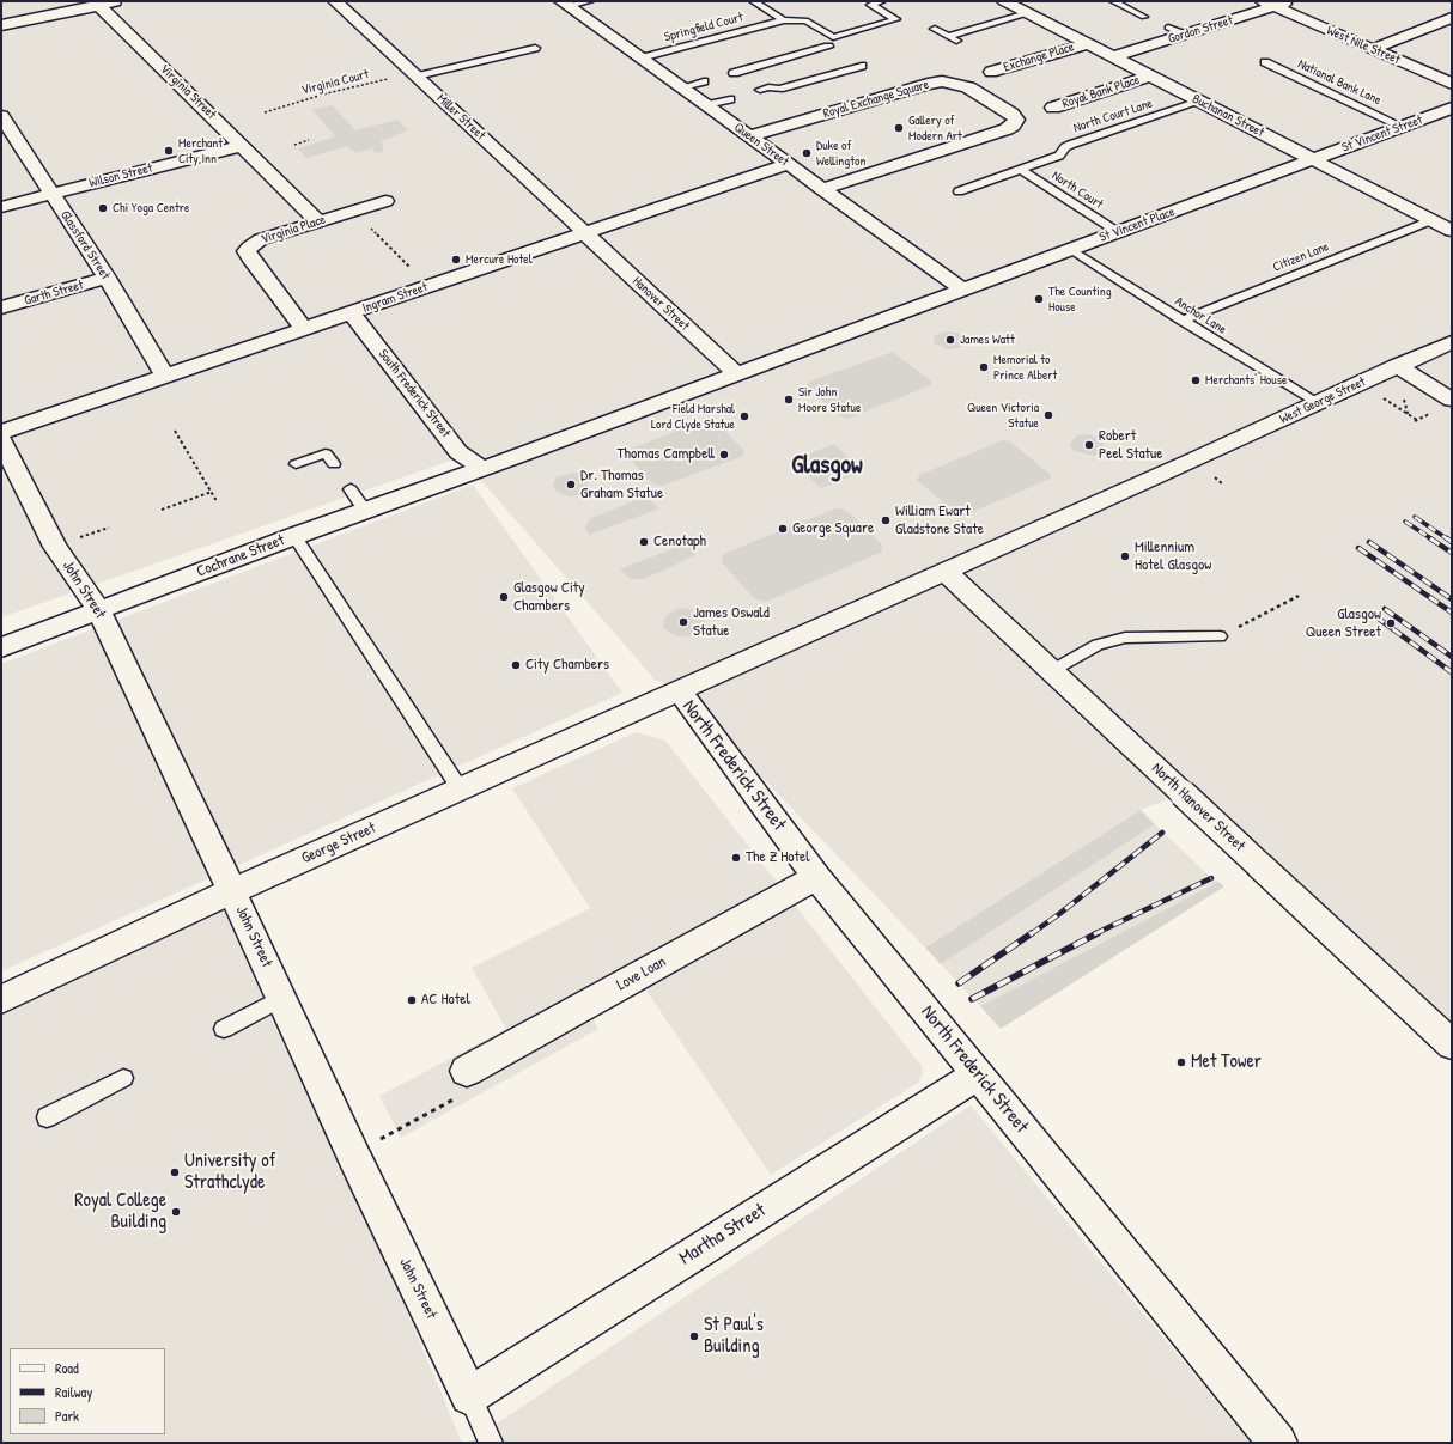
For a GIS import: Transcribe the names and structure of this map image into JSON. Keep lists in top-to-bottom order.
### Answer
{
  "streets": {
    "street": [
      "Gordon Street",
      "West Nile Street",
      "Exchange Place",
      "Virginia Street",
      "Royal Bank Place",
      "Royal Exchange Square",
      "Buchanan Street",
      "Miller Street",
      "St Vincent Street",
      "Queen Street",
      "Wilson Street",
      "St Vincent Place",
      "Virginia Place",
      "Glassford Street",
      "Garth Street",
      "Ingram Street",
      "Hanover Street",
      "South Frederick Street",
      "West George Street",
      "Cochrane Street",
      "John Street",
      "North Frederick Street",
      "North Hanover Street",
      "George Street",
      "Love Loan",
      "Martha Street"
    ],
    "lane": [
      "Springfield Court",
      "National Bank Lane",
      "North Court Lane",
      "North Court",
      "Citizen Lane",
      "Anchor Lane"
    ],
    "path": ["Virginia Court"]
  },
  "crossings": [
    ["Springfield Court", "Queen Street"],
    ["Gordon Street", "West Nile Street"],
    ["Gordon Street", "Buchanan Street"],
    ["Exchange Place", "Royal Exchange Square"],
    ["Exchange Place", "Buchanan Street"],
    ["Virginia Court", "Miller Street"],
    ["National Bank Lane", "St Vincent Street"],
    ["Virginia Street", "Wilson Street"],
    ["Virginia Street", "Virginia Place"],
    ["Royal Bank Place", "Royal Exchange Square"],
    ["Royal Bank Place", "Buchanan Street"],
    ["Royal Exchange Square", "Queen Street"],
    ["North Court Lane", "Buchanan Street"],
    ["North Court Lane", "North Court"],
    ["Buchanan Street", "St Vincent Street"],
    ["Buchanan Street", "St Vincent Place"],
    ["Buchanan Street", "Citizen Lane"],
    ["Miller Street", "Ingram Street"],
    ["Miller Street", "Hanover Street"],
    ["St Vincent Street", "St Vincent Place"],
    ["Queen Street", "St Vincent Place"],
    ["Queen Street", "Ingram Street"],
    ["Wilson Street", "Glassford Street"],
    ["North Court", "St Vincent Place"],
    ["St Vincent Place", "Anchor Lane"],
    ["Virginia Place", "Ingram Street"],
    ["Glassford Street", "Garth Street"],
    ["Glassford Street", "Ingram Street"],
    ["Citizen Lane", "Anchor Lane"],
    ["Ingram Street", "Hanover Street"],
    ["Ingram Street", "South Frederick Street"],
    ["Anchor Lane", "West George Street"],
    ["South Frederick Street", "Cochrane Street"],
    ["West George Street", "North Hanover Street"],
    ["Cochrane Street", "John Street"],
    ["John Street", "George Street"],
    ["John Street", "Martha Street"],
    ["North Frederick Street", "George Street"],
    ["North Frederick Street", "Love Loan"],
    ["North Frederick Street", "Martha Street"]
  ],
  "districts": ["Glasgow"],
  "places": [
    "Gallery of Modern Art",
    "Merchant City Inn",
    "Duke of Wellington",
    "Chi Yoga Centre",
    "Mercure Hotel",
    "The Counting House",
    "James Watt",
    "Memorial to Prince Albert",
    "Merchants' House",
    "Sir John Moore Statue",
    "Queen Victoria Statue",
    "Field Marshal Lord Clyde Statue",
    "Robert Peel Statue",
    "Thomas Campbell",
    "Dr. Thomas Graham Statue",
    "William Ewart Gladstone State",
    "George Square",
    "Cenotaph",
    "Millennium Hotel Glasgow",
    "Glasgow City Chambers",
    "James Oswald Statue",
    "Glasgow Queen Street",
    "City Chambers",
    "The Z Hotel",
    "AC Hotel",
    "Met Tower",
    "University of Strathclyde",
    "Royal College Building",
    "St Paul's Building"
  ],
  "legend": ["Road", "Railway", "Park"]
}
